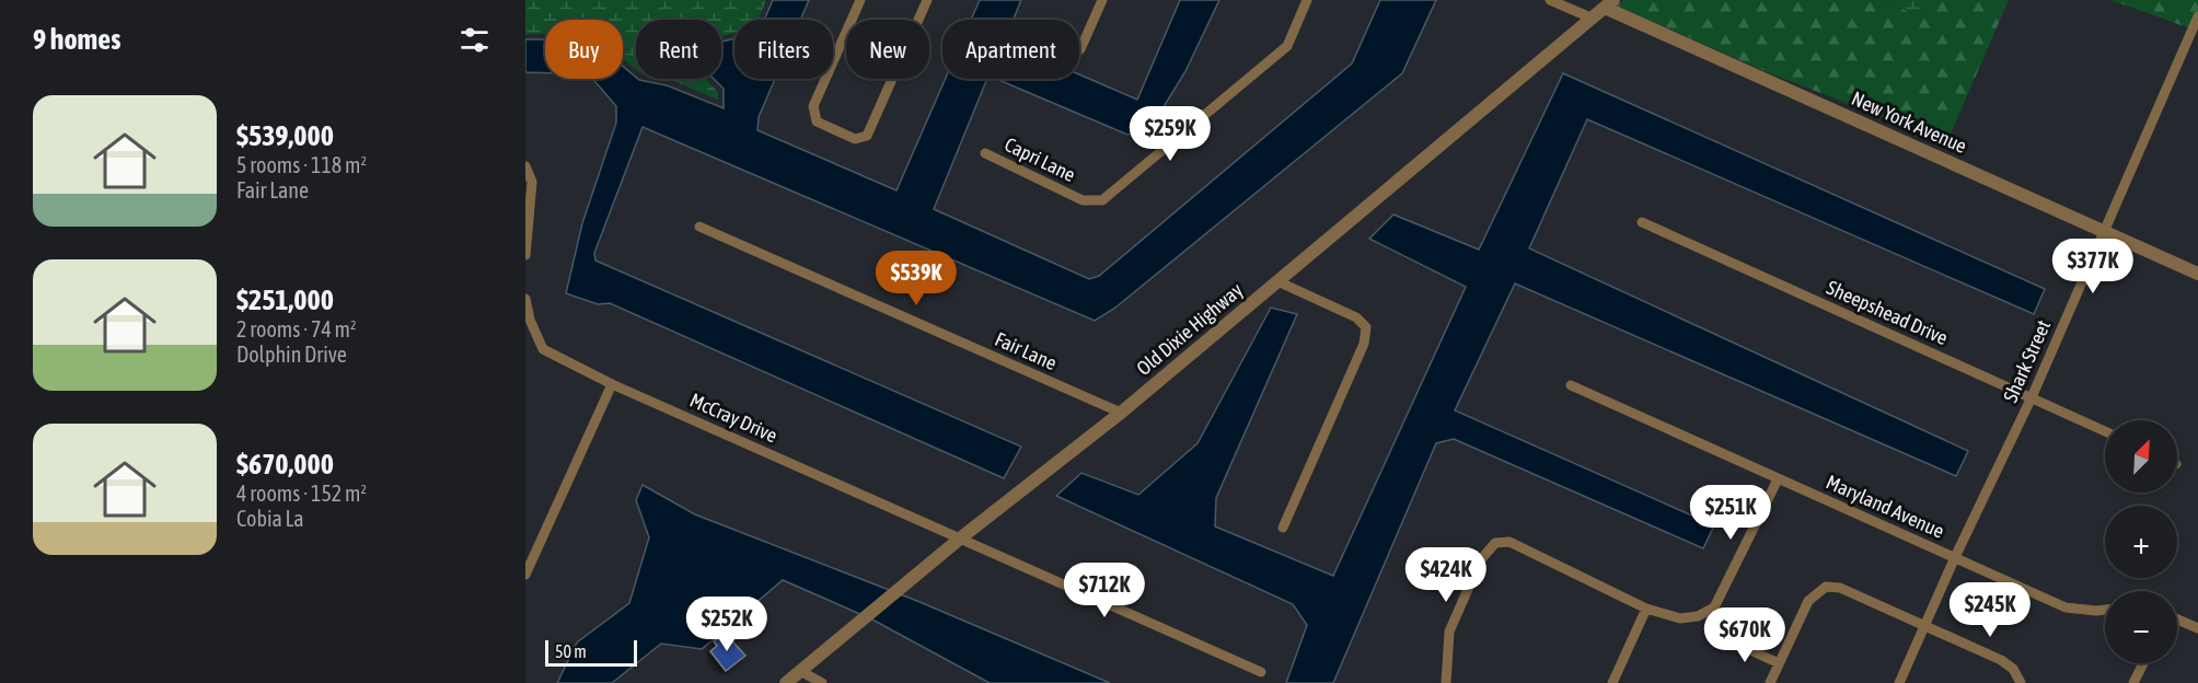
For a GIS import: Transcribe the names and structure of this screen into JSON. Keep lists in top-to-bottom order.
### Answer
{
  "streets": {
    "street": [
      "New York Avenue",
      "Capri Lane",
      "Sheepshead Drive",
      "Old Dixie Highway",
      "Fair Lane",
      "Shark Street",
      "McCray Drive",
      "Maryland Avenue"
    ]
  },
  "crossings": [
    ["New York Avenue", "Old Dixie Highway"],
    ["New York Avenue", "Shark Street"],
    ["Sheepshead Drive", "Shark Street"],
    ["Old Dixie Highway", "Fair Lane"],
    ["Old Dixie Highway", "McCray Drive"],
    ["Shark Street", "Maryland Avenue"]
  ],
  "scale_bar": "50 m",
  "north": "top right",
  "page": {
    "heading": "9 homes",
    "chip": [
      "Buy",
      "Rent",
      "Filters",
      "New",
      "Apartment"
    ],
    "list": [
      {
        "name": "$539,000",
        "note": "5 rooms · 118 m² · Fair Lane"
      },
      {
        "name": "$251,000",
        "note": "2 rooms · 74 m² · Dolphin Drive"
      },
      {
        "name": "$670,000",
        "note": "4 rooms · 152 m² · Cobia La"
      }
    ],
    "price": [
      "$259K",
      "$377K",
      "$539K",
      "$251K",
      "$424K",
      "$712K",
      "$245K",
      "$252K",
      "$670K"
    ],
    "map_buttons": ["+", "−"],
    "scale": "50 m"
  }
}
